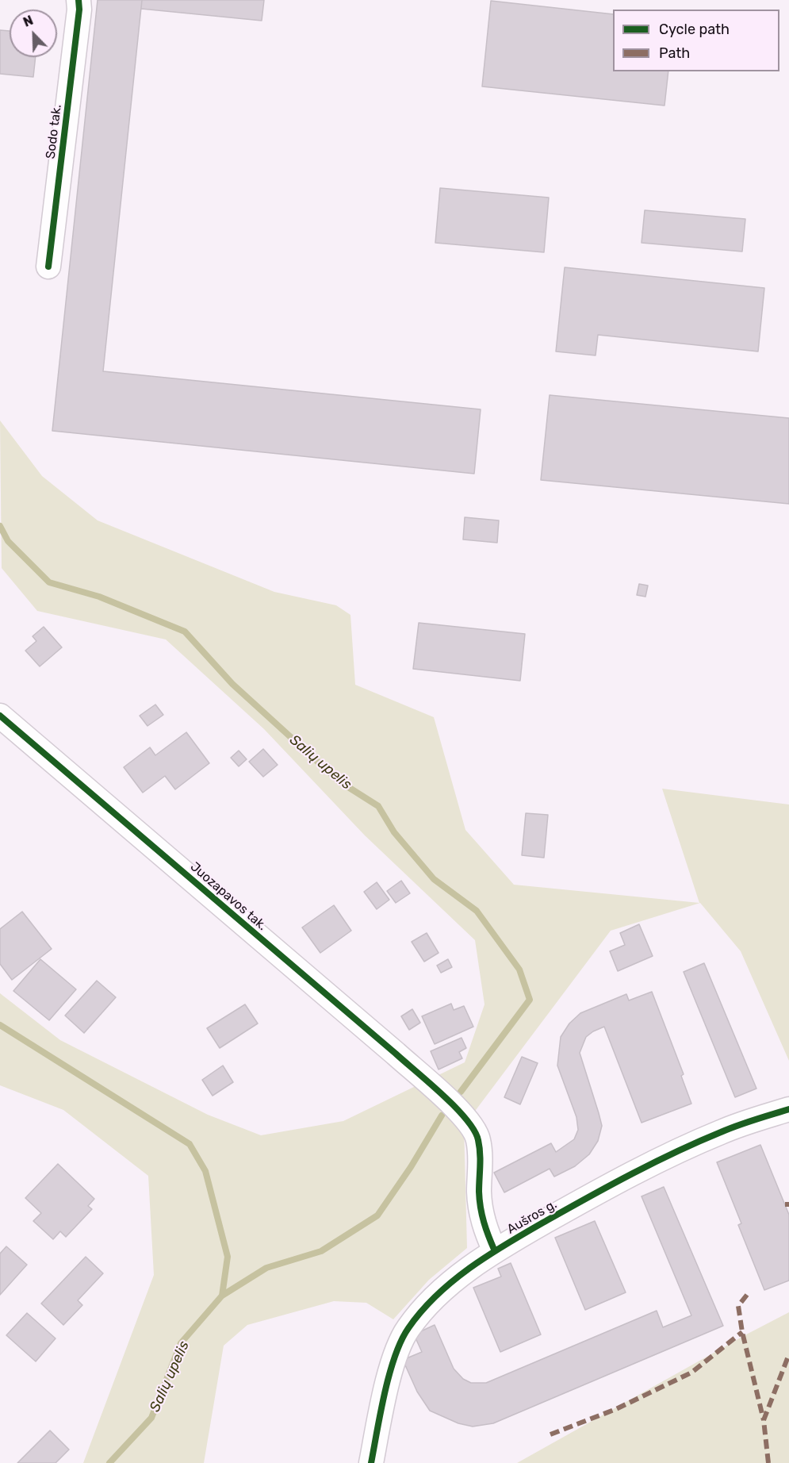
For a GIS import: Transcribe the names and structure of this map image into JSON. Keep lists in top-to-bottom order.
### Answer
{
  "streets": {
    "street": ["Sodo tak.", "Juozapavos tak.", "Aušros g."]
  },
  "crossings": [
    ["Juozapavos tak.", "Aušros g."]
  ],
  "water": ["Salių upelis"],
  "legend": ["Cycle path", "Path"],
  "north": "top left"
}
